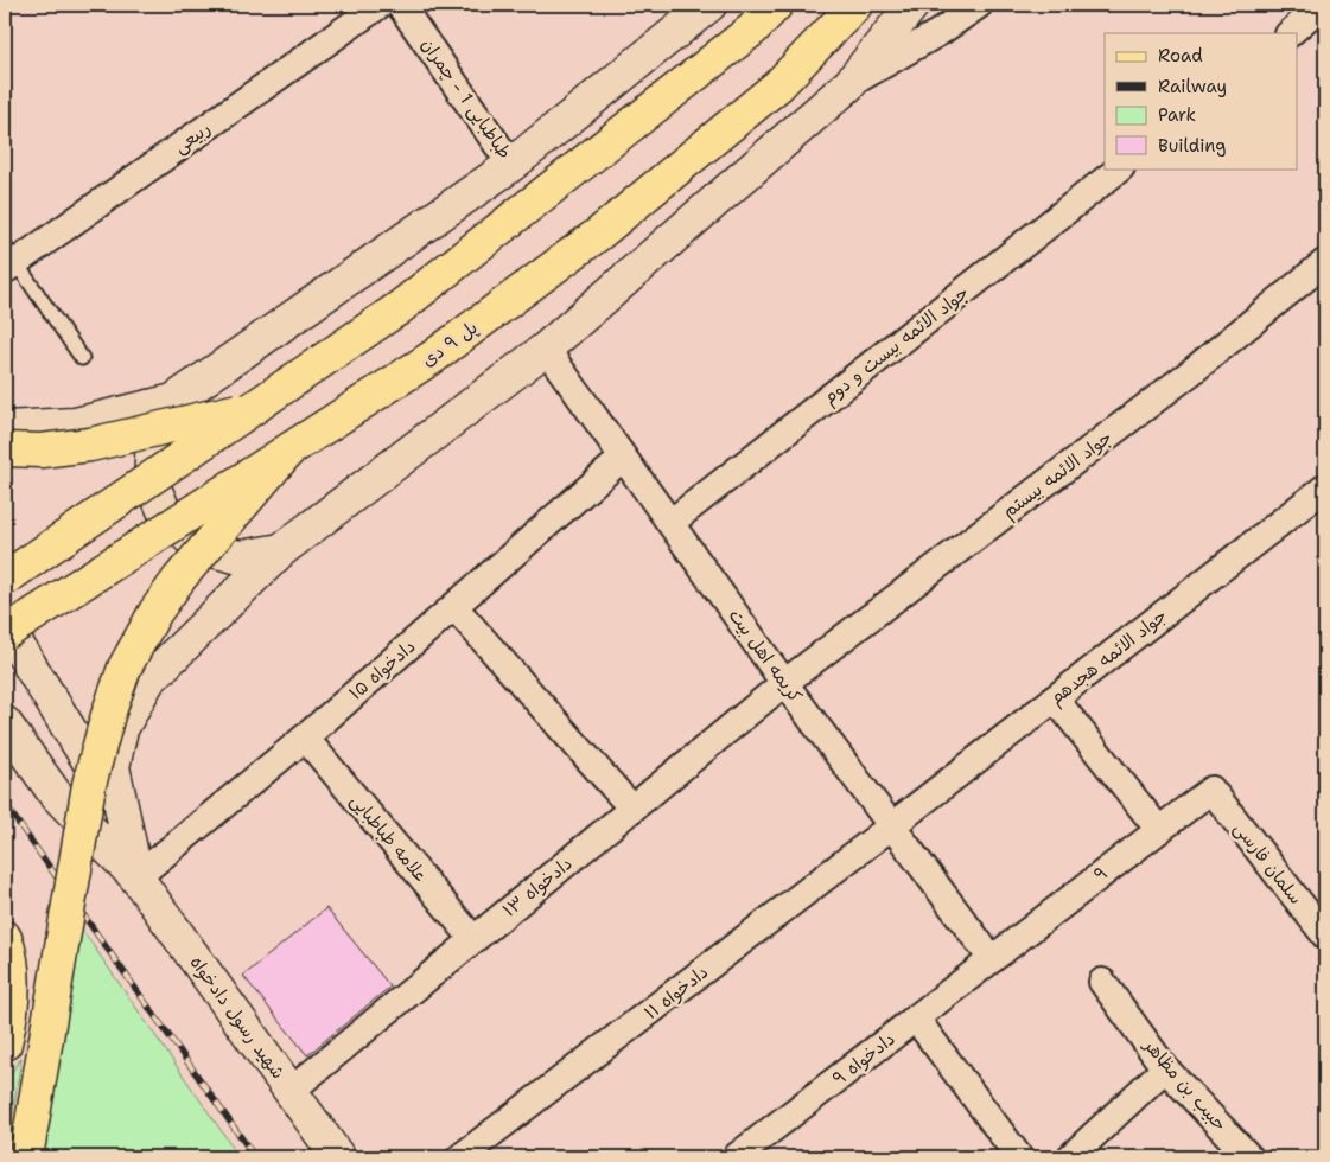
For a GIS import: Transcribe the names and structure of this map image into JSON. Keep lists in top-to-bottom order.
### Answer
{
  "streets": {
    "main road": ["پل ۹ دی", "شهید رسول دادخواه"],
    "street": [
      "طباطبایی 1 - چمران",
      "ربیعی",
      "جواد الائمه بیست و دوم",
      "جواد الائمه بیستم",
      "کریمه اهل بیت",
      "جواد الائمه هجدهم",
      "دادخواه ۱۵",
      "علامه طباطبایی",
      "سلمان فارسی",
      "۹",
      "دادخواه ۱۳",
      "دادخواه ۱۱",
      "دادخواه ۹",
      "حبیب بن مظاهر"
    ]
  },
  "crossings": [
    ["جواد الائمه بیست و دوم", "کریمه اهل بیت"],
    ["جواد الائمه بیستم", "کریمه اهل بیت"],
    ["جواد الائمه بیستم", "دادخواه ۱۳"],
    ["کریمه اهل بیت", "جواد الائمه هجدهم"],
    ["کریمه اهل بیت", "دادخواه ۱۵"],
    ["کریمه اهل بیت", "۹"],
    ["کریمه اهل بیت", "دادخواه ۱۳"],
    ["کریمه اهل بیت", "دادخواه ۱۱"],
    ["کریمه اهل بیت", "دادخواه ۹"],
    ["جواد الائمه هجدهم", "دادخواه ۱۱"],
    ["دادخواه ۱۵", "علامه طباطبایی"],
    ["دادخواه ۱۵", "شهید رسول دادخواه"],
    ["علامه طباطبایی", "دادخواه ۱۳"],
    ["سلمان فارسی", "۹"],
    ["۹", "دادخواه ۹"],
    ["دادخواه ۱۳", "شهید رسول دادخواه"]
  ],
  "legend": [
    "Road",
    "Railway",
    "Park",
    "Building"
  ]
}
